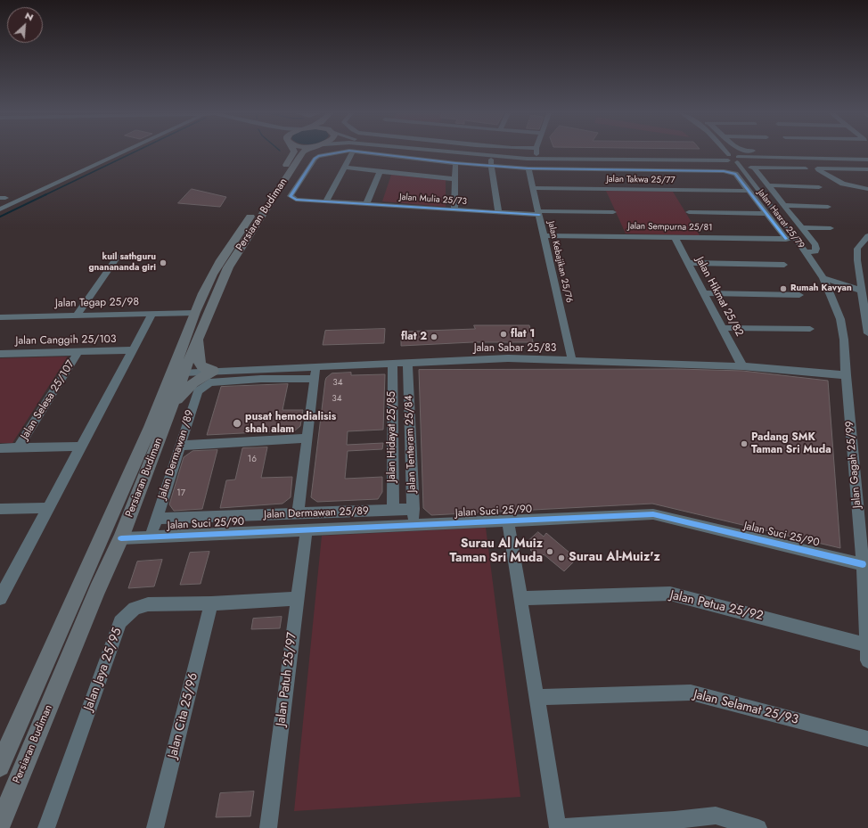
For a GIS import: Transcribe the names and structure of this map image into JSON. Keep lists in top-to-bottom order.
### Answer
{
  "streets": {
    "main road": ["Persiaran Budiman"],
    "street": [
      "Jalan Takwa 25/77",
      "Jalan Mulia 25/73",
      "Jalan Hasrat 25/79",
      "Jalan Sempurna 25/81",
      "Jalan Kebajikan 25/76",
      "Jalan Hikmat 25/82",
      "Jalan Tegap 25/98",
      "Jalan Canggih 25/103",
      "Jalan Sabar 25/83",
      "Jalan Selesa 25/107",
      "Jalan Hidayat 25/85",
      "Jalan Tenteram 25/84",
      "Jalan Dermawan /89",
      "Jalan Gagah 25/99",
      "Jalan Suci 25/90",
      "Jalan Dermawan 25/89",
      "Jalan Petua 25/92",
      "Jalan Jaya 25/95",
      "Jalan Patuh 25/97",
      "Jalan Selamat 25/93",
      "Jalan Cita 25/96"
    ]
  },
  "crossings": [
    ["Jalan Takwa 25/77", "Jalan Kebajikan 25/76"],
    ["Jalan Mulia 25/73", "Jalan Kebajikan 25/76"],
    ["Persiaran Budiman", "Jalan Tegap 25/98"],
    ["Persiaran Budiman", "Jalan Sabar 25/83"],
    ["Persiaran Budiman", "Jalan Suci 25/90"],
    ["Jalan Hasrat 25/79", "Jalan Sempurna 25/81"],
    ["Jalan Hasrat 25/79", "Jalan Sabar 25/83"],
    ["Jalan Hasrat 25/79", "Jalan Gagah 25/99"],
    ["Jalan Sempurna 25/81", "Jalan Kebajikan 25/76"],
    ["Jalan Sempurna 25/81", "Jalan Hikmat 25/82"],
    ["Jalan Kebajikan 25/76", "Jalan Sabar 25/83"],
    ["Jalan Hikmat 25/82", "Jalan Sabar 25/83"],
    ["Jalan Canggih 25/103", "Jalan Selesa 25/107"],
    ["Jalan Sabar 25/83", "Jalan Hidayat 25/85"],
    ["Jalan Sabar 25/83", "Jalan Tenteram 25/84"],
    ["Jalan Sabar 25/83", "Jalan Gagah 25/99"],
    ["Jalan Hidayat 25/85", "Jalan Dermawan 25/89"],
    ["Jalan Tenteram 25/84", "Jalan Suci 25/90"],
    ["Jalan Tenteram 25/84", "Jalan Dermawan 25/89"],
    ["Jalan Dermawan /89", "Jalan Suci 25/90"],
    ["Jalan Dermawan /89", "Jalan Dermawan 25/89"],
    ["Jalan Gagah 25/99", "Jalan Suci 25/90"],
    ["Jalan Gagah 25/99", "Jalan Petua 25/92"],
    ["Jalan Suci 25/90", "Jalan Patuh 25/97"],
    ["Jalan Jaya 25/95", "Jalan Patuh 25/97"],
    ["Jalan Jaya 25/95", "Jalan Cita 25/96"]
  ],
  "places": [
    "kuil sathguru gnanananda giri",
    "Rumah Kavyan",
    "flat 1",
    "flat 2",
    "pusat hemodialisis shah alam",
    "Padang SMK Taman Sri Muda",
    "Surau Al Muiz Taman Sri Muda",
    "Surau Al-Muiz'z"
  ],
  "house_numbers": [
    "34",
    "34",
    "16",
    "17"
  ],
  "north": "top right"
}
